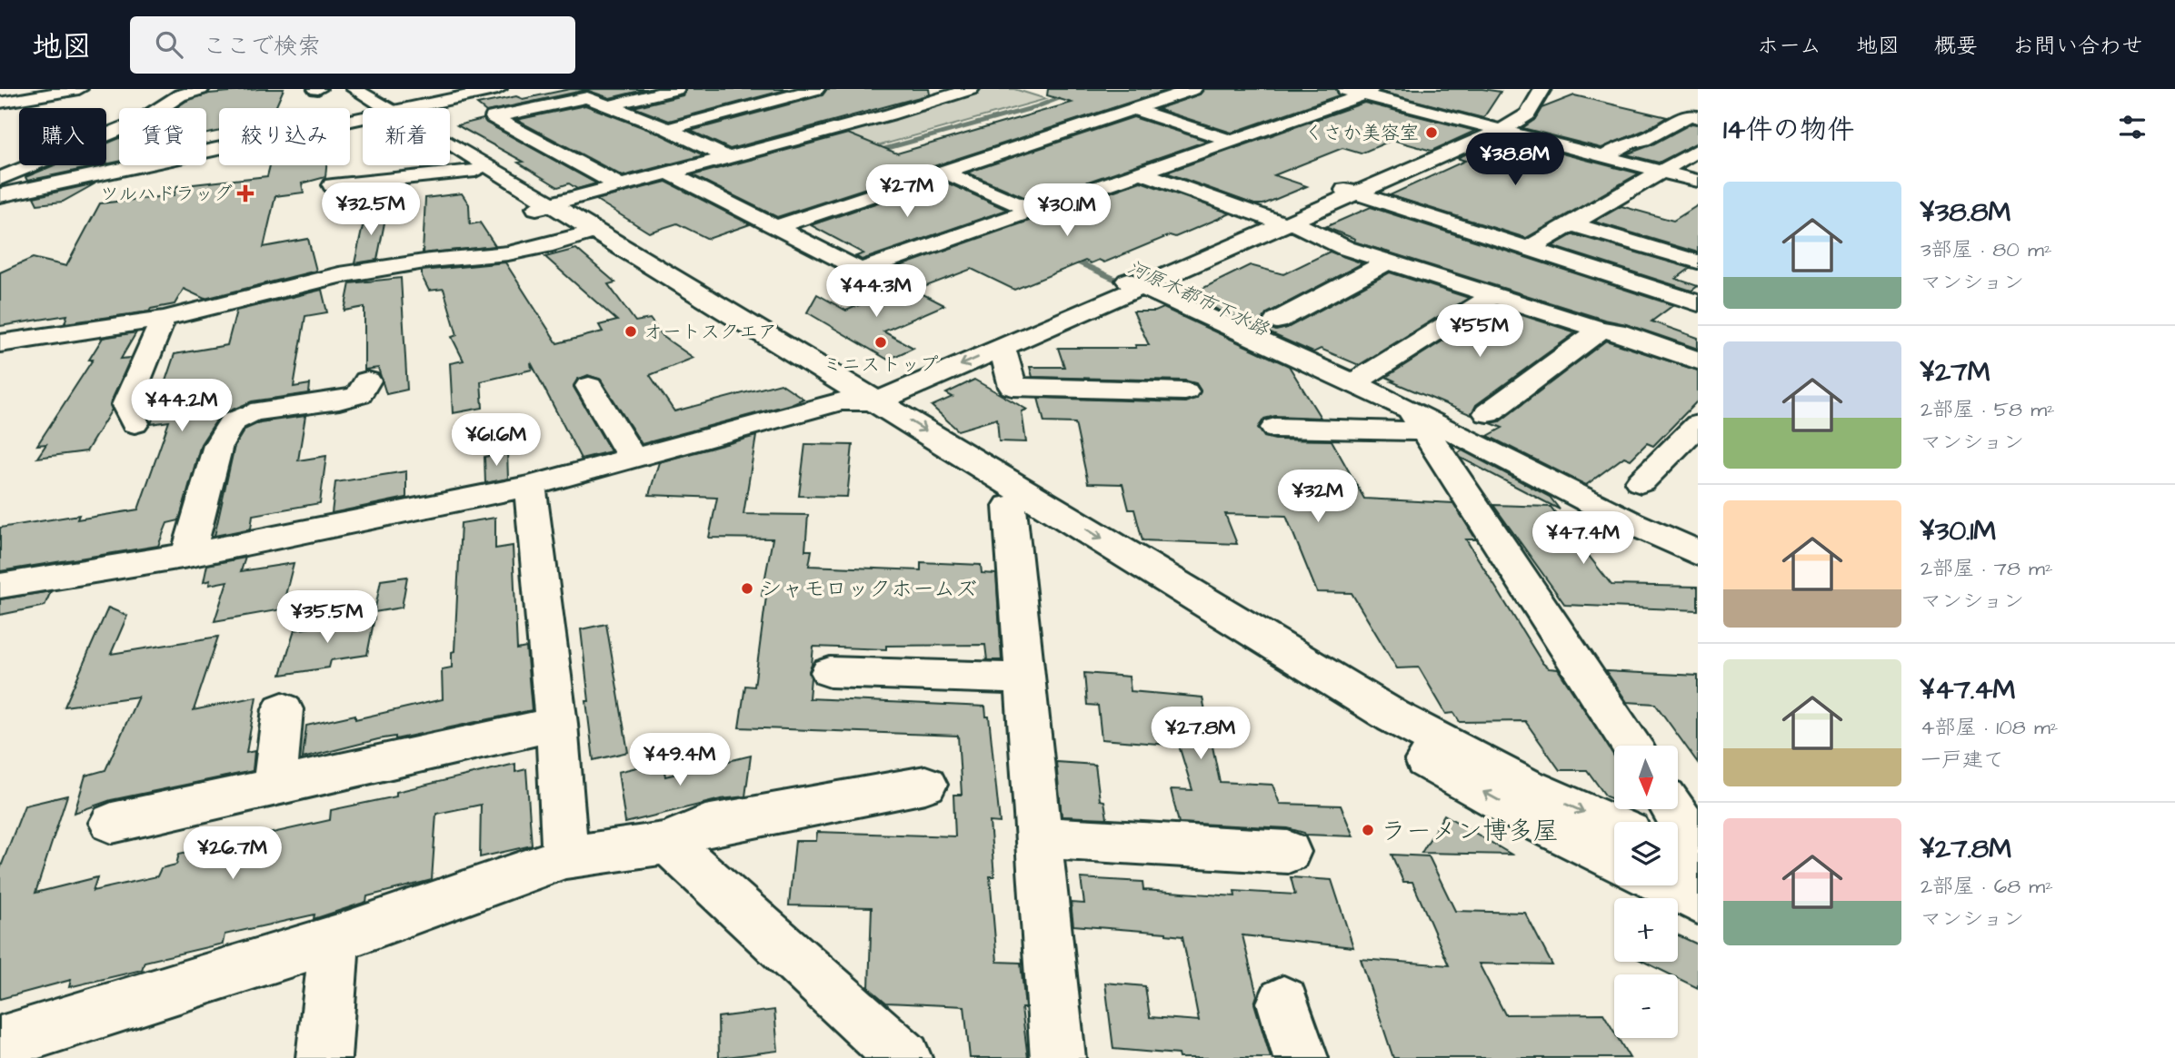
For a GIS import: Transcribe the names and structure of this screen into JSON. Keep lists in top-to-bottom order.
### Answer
{
  "water": ["河原木都市下水路"],
  "places": {
    "other": [
      "くさか美容室",
      "オートスクエア",
      "ミニストップ",
      "シャモロックホームズ",
      "ラーメン博多屋"
    ],
    "health": ["ツルハドラッグ"]
  },
  "north": "bottom",
  "page": {
    "header": "地図",
    "search": "ここで検索",
    "nav": [
      "ホーム",
      "地図",
      "概要",
      "お問い合わせ"
    ],
    "heading": "14件の物件",
    "chip": [
      "購入",
      "賃貸",
      "絞り込み",
      "新着"
    ],
    "price": [
      "¥38.8M",
      "¥27M",
      "¥32.5M",
      "¥30.1M",
      "¥44.3M",
      "¥55M",
      "¥44.2M",
      "¥61.6M",
      "¥32M",
      "¥47.4M",
      "¥35.5M",
      "¥27.8M",
      "¥49.4M",
      "¥26.7M"
    ],
    "list": [
      {
        "name": "¥38.8M",
        "note": "3部屋 · 80 m² · マンション"
      },
      {
        "name": "¥27M",
        "note": "2部屋 · 58 m² · マンション"
      },
      {
        "name": "¥30.1M",
        "note": "2部屋 · 78 m² · マンション"
      },
      {
        "name": "¥47.4M",
        "note": "4部屋 · 108 m² · 一戸建て"
      },
      {
        "name": "¥27.8M",
        "note": "2部屋 · 68 m² · マンション"
      }
    ],
    "map_buttons": ["+", "−"]
  }
}
